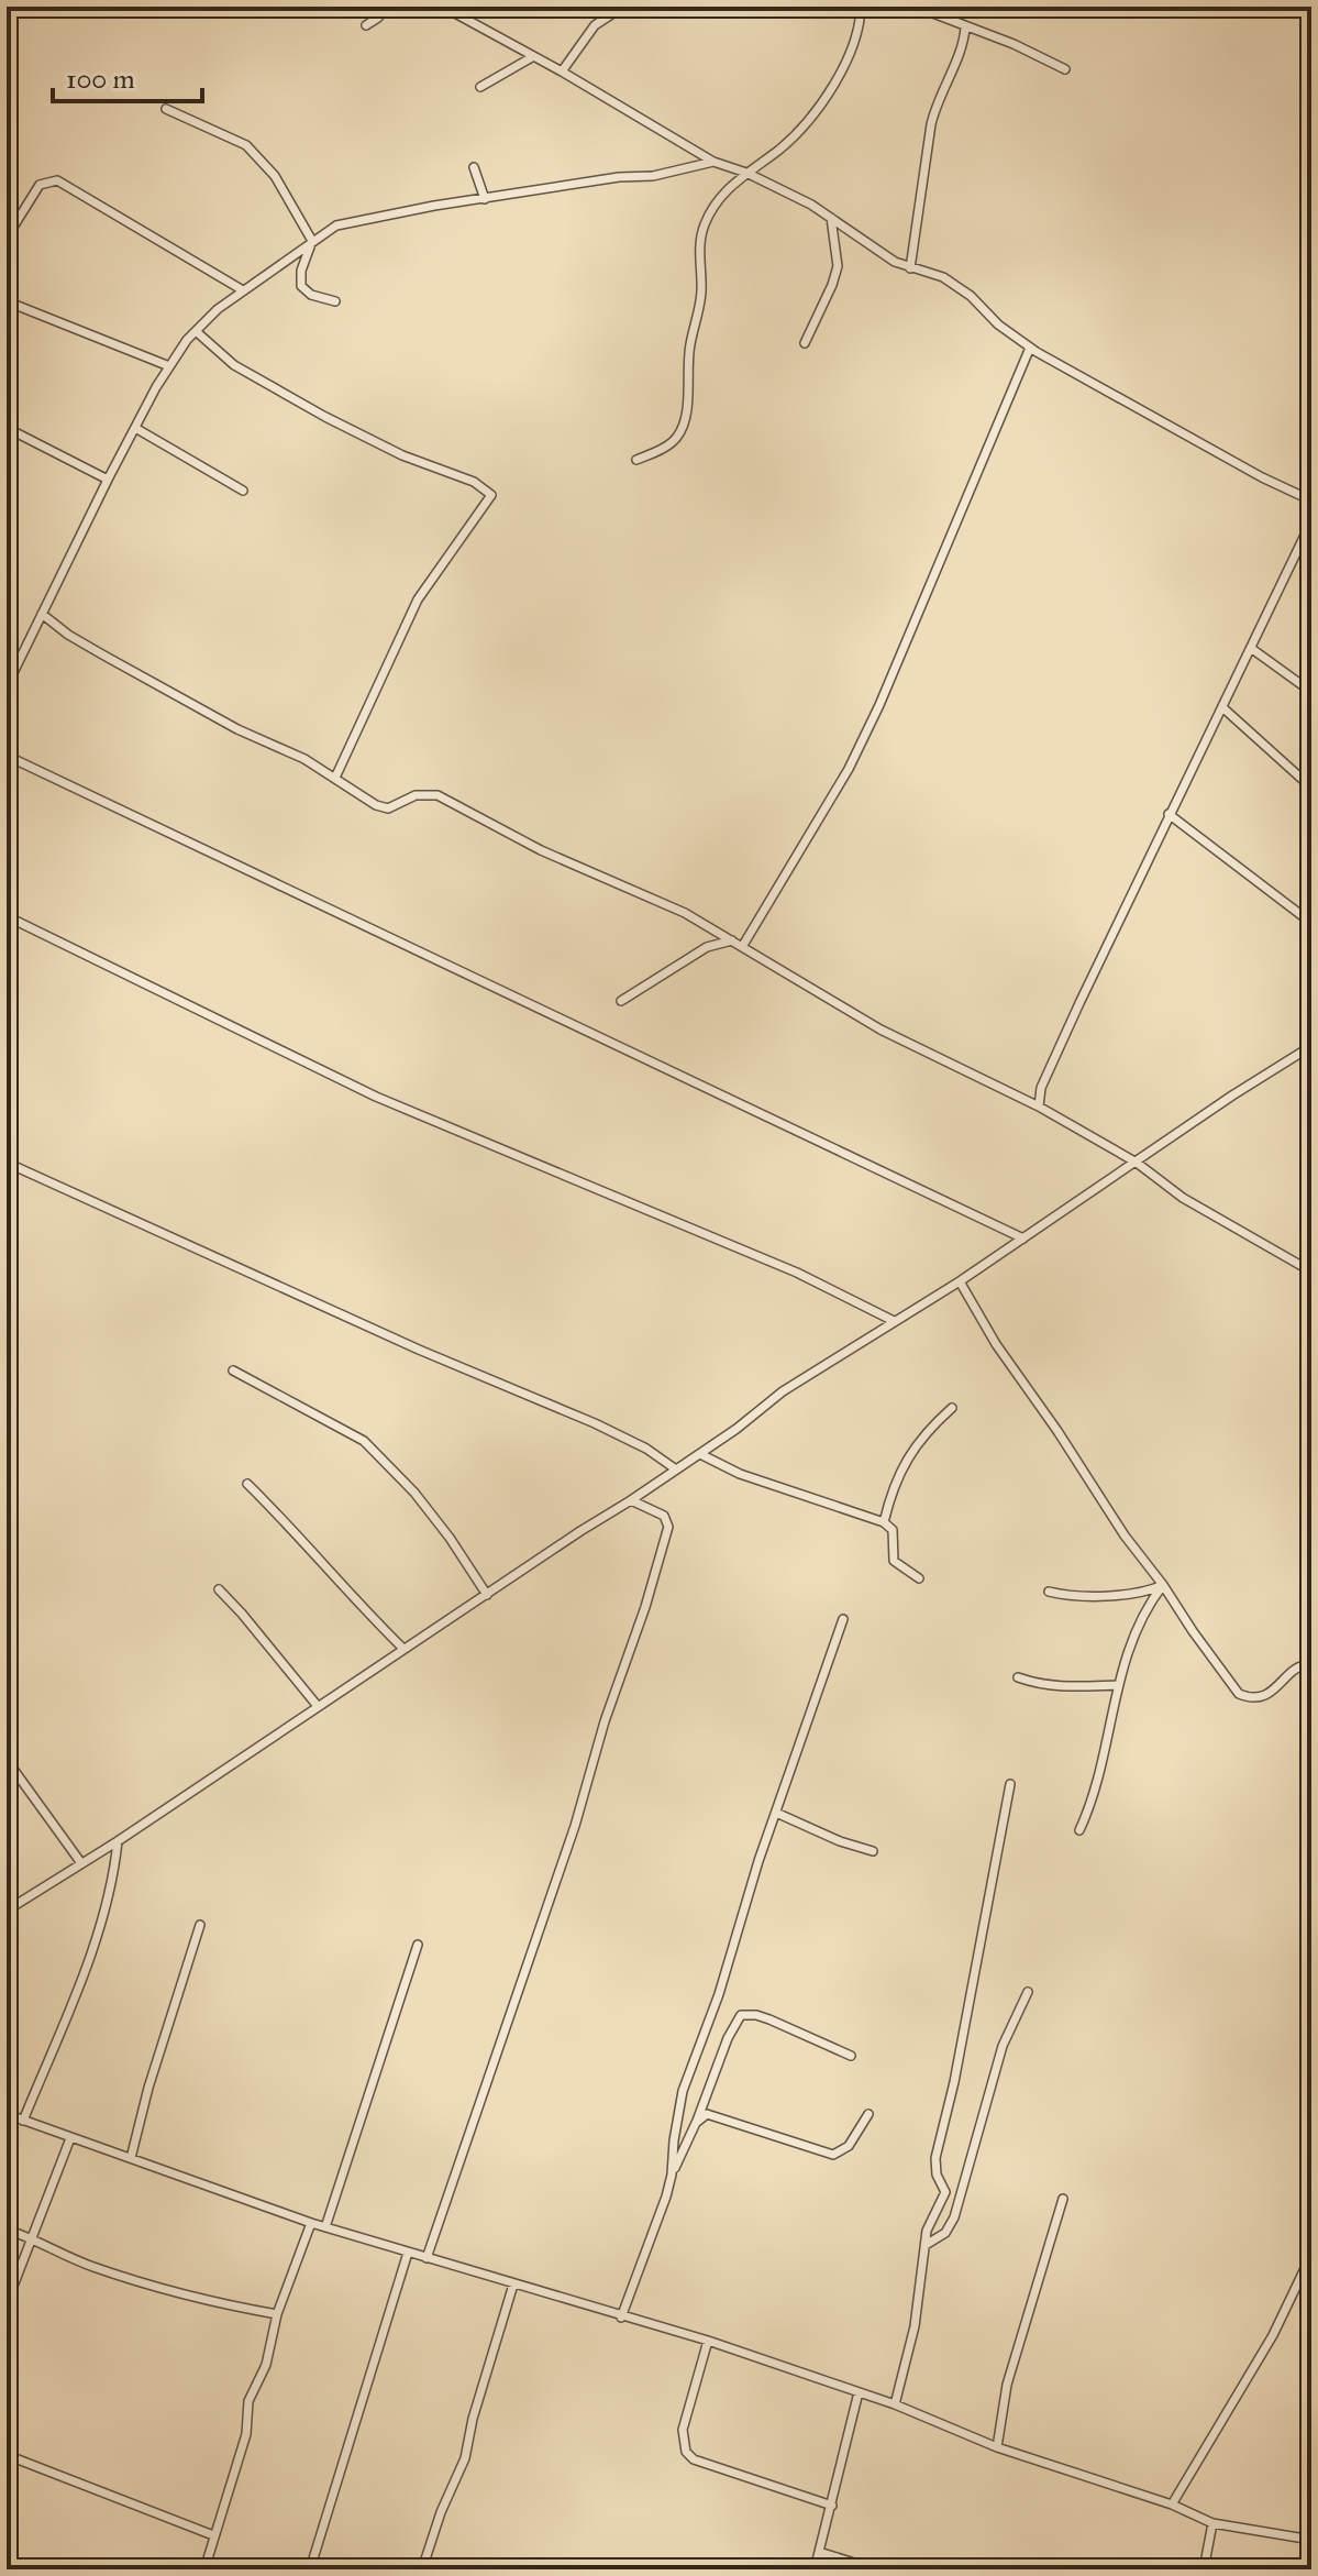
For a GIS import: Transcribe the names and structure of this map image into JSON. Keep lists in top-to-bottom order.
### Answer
{
  "scale_bar": "100 m"
}
